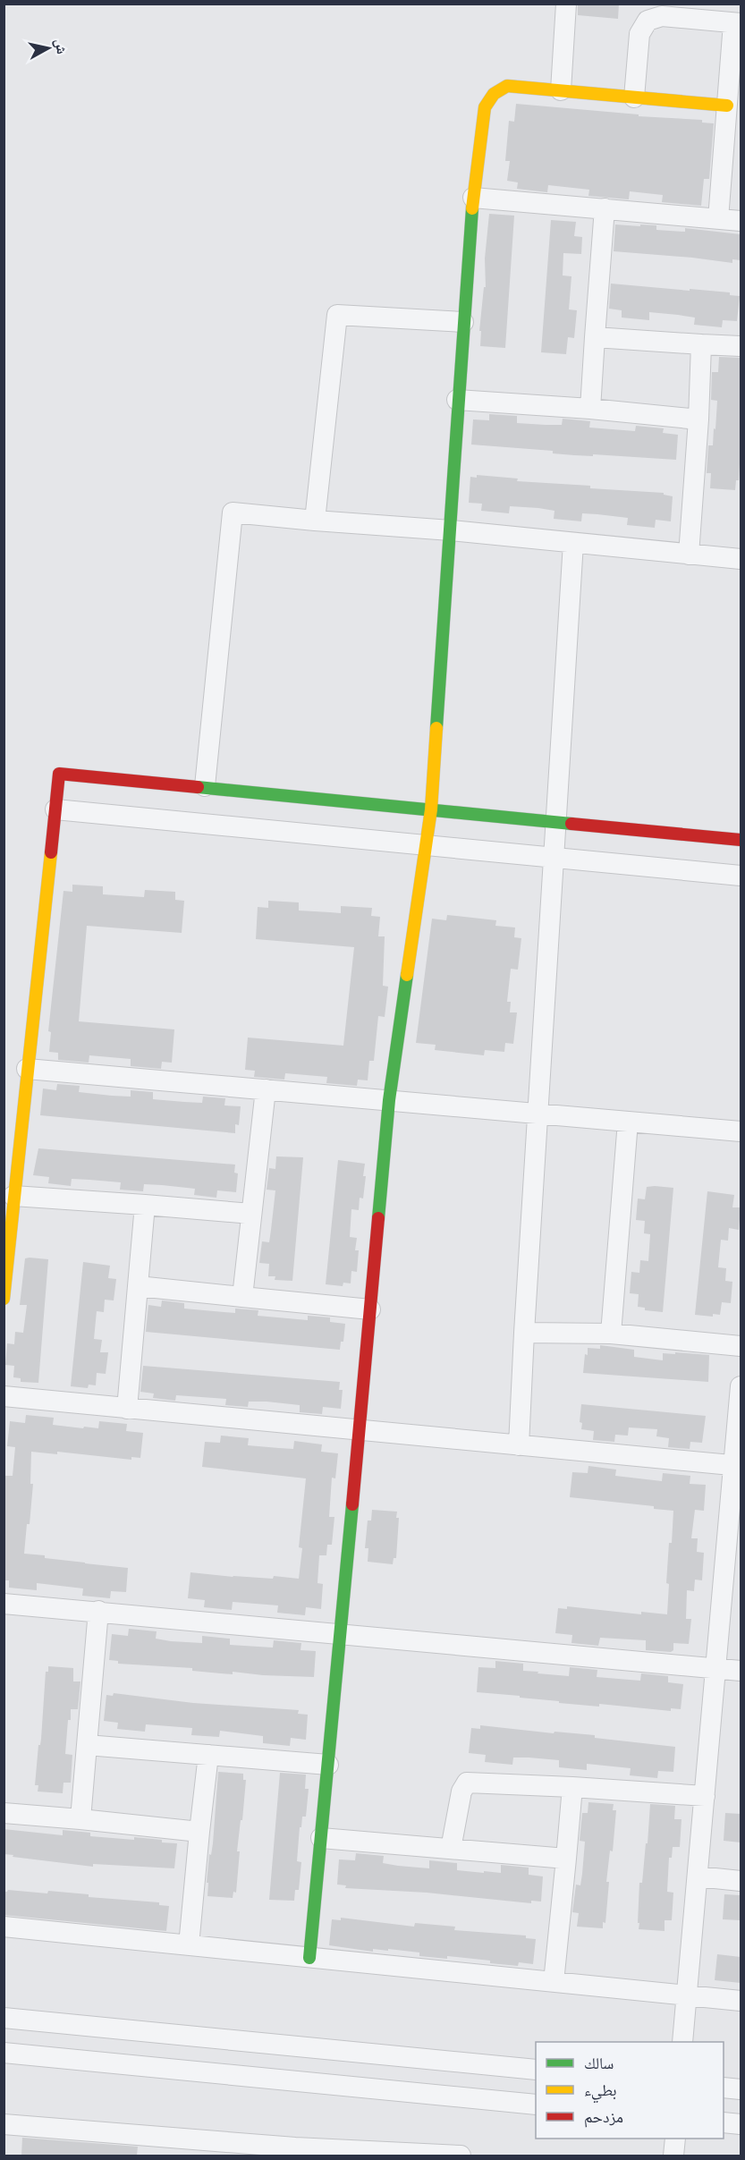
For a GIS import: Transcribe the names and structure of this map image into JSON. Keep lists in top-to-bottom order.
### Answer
{
  "legend": ["سالك", "بطيء", "مزدحم"],
  "north": "right"
}
